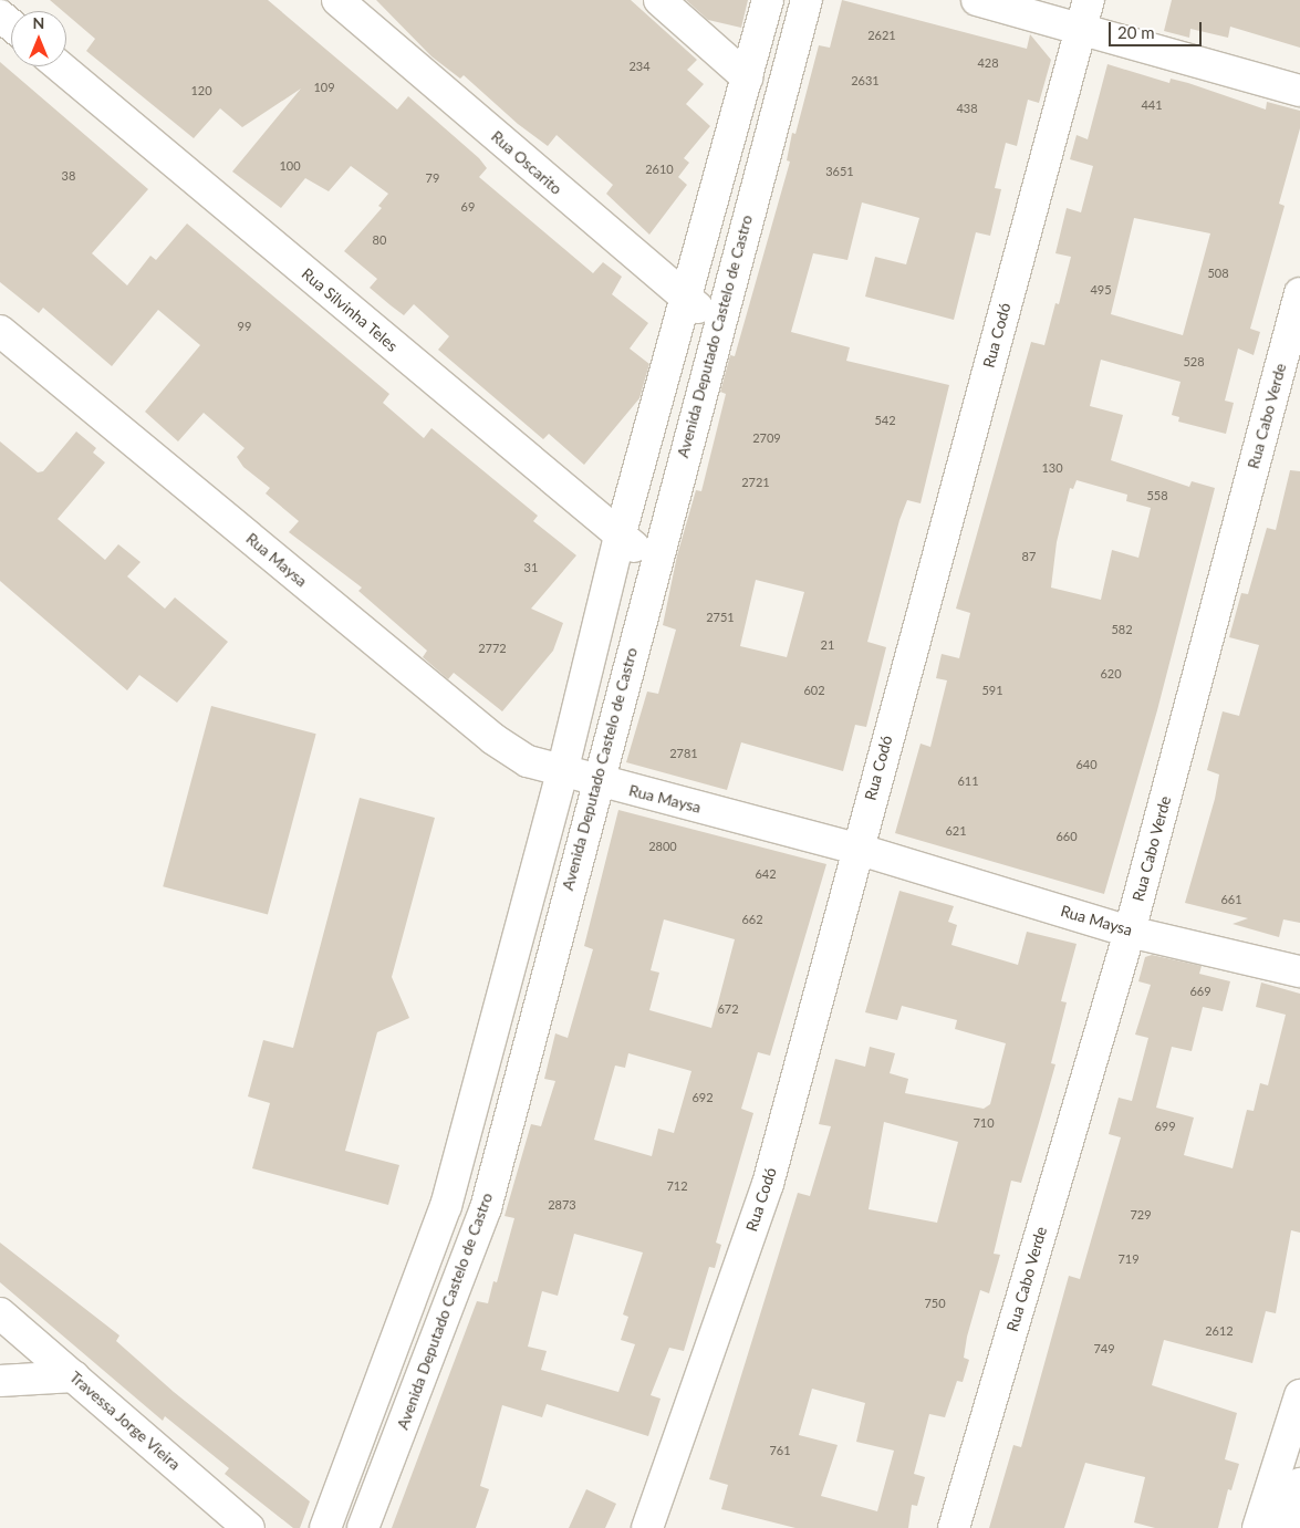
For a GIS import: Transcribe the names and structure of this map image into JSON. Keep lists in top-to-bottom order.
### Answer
{
  "streets": {
    "street": [
      "Rua Oscarito",
      "Rua Silvinha Teles",
      "Rua Codó",
      "Avenida Deputado Castelo de Castro",
      "Rua Cabo Verde",
      "Rua Maysa",
      "Travessa Jorge Vieira"
    ]
  },
  "crossings": [
    ["Rua Oscarito", "Avenida Deputado Castelo de Castro"],
    ["Rua Silvinha Teles", "Avenida Deputado Castelo de Castro"],
    ["Rua Codó", "Rua Maysa"],
    ["Avenida Deputado Castelo de Castro", "Rua Maysa"],
    ["Rua Cabo Verde", "Rua Maysa"]
  ],
  "house_numbers": [
    "2621",
    "428",
    "234",
    "2631",
    "109",
    "120",
    "441",
    "438",
    "100",
    "2610",
    "3651",
    "38",
    "79",
    "69",
    "80",
    "508",
    "495",
    "99",
    "528",
    "542",
    "2709",
    "130",
    "2721",
    "558",
    "87",
    "31",
    "2751",
    "582",
    "21",
    "2772",
    "620",
    "602",
    "591",
    "2781",
    "640",
    "611",
    "621",
    "660",
    "2800",
    "642",
    "661",
    "662",
    "669",
    "672",
    "692",
    "710",
    "699",
    "712",
    "2873",
    "729",
    "719",
    "750",
    "2612",
    "749",
    "761"
  ],
  "scale_bar": "20 m",
  "north": "top"
}
